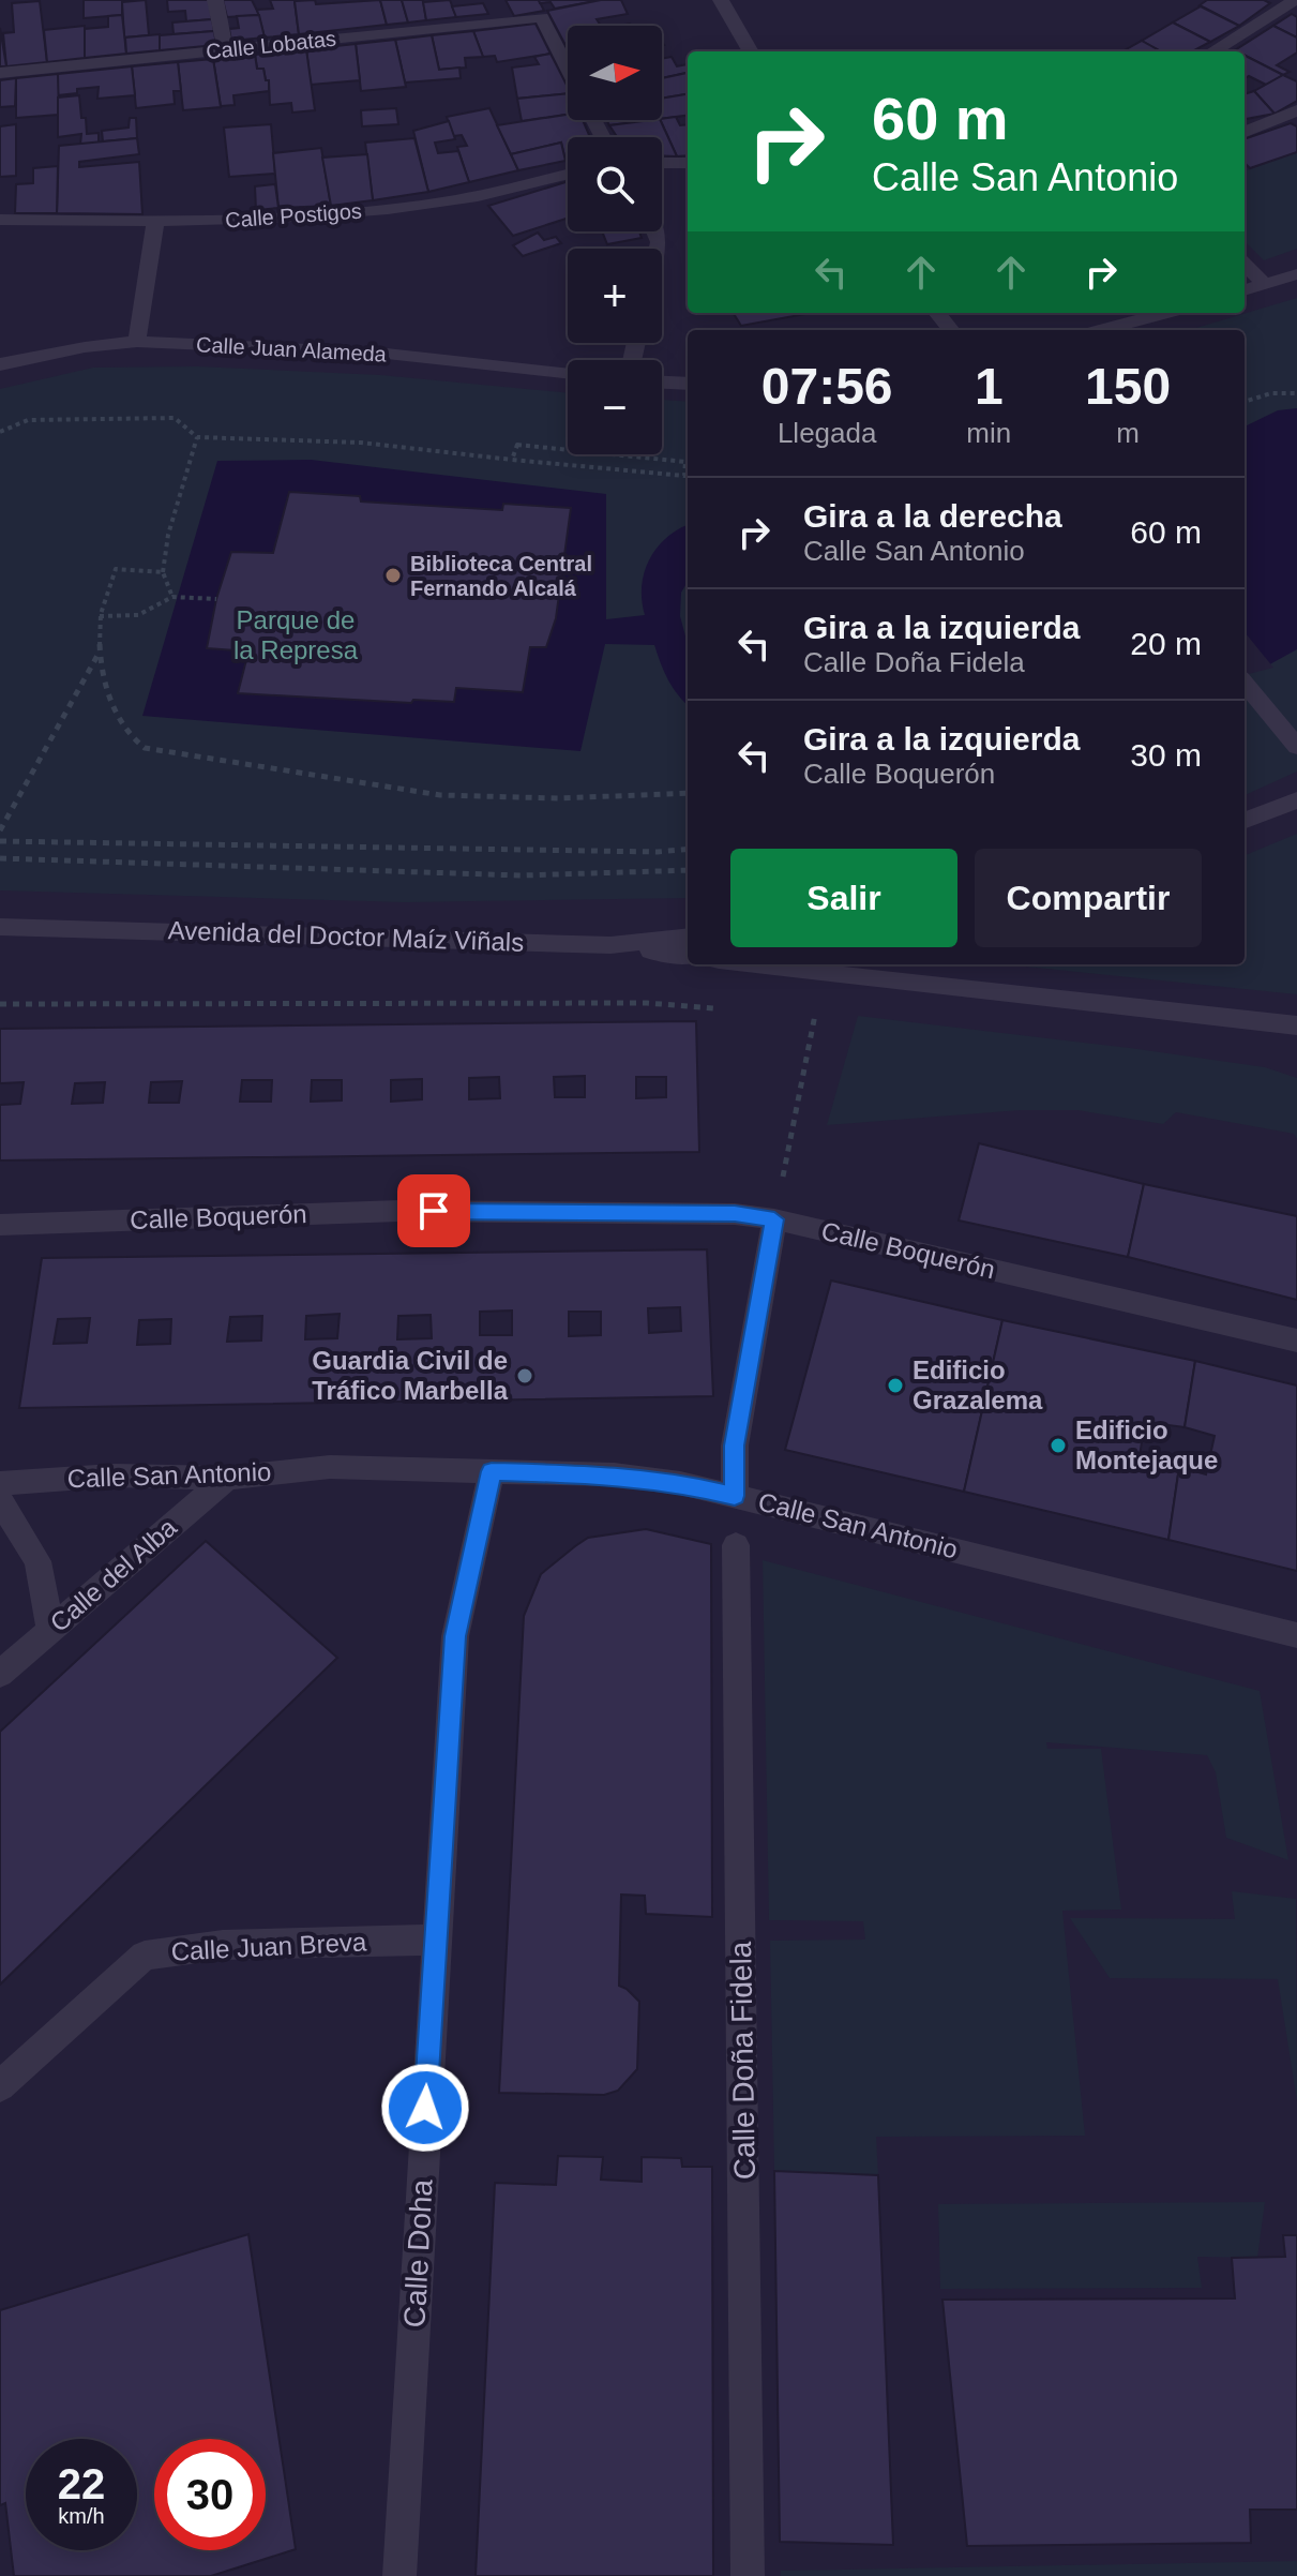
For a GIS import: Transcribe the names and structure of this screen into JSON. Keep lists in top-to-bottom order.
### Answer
{
  "streets": {
    "street": [
      "Calle Lobatas",
      "Calle Postigos",
      "Calle Juan Alameda",
      "Avenida del Doctor Maíz Viñals",
      "Calle Boquerón",
      "Calle San Antonio",
      "Calle del Alba",
      "Calle Juan Breva",
      "Calle Doña Fidela",
      "Calle Doha"
    ]
  },
  "crossings": [
    ["Calle San Antonio", "Calle del Alba"],
    ["Calle San Antonio", "Calle Doha"],
    ["Calle Juan Breva", "Calle Doha"]
  ],
  "parks": ["Parque de la Represa"],
  "places": [
    "Biblioteca Central Fernando Alcalá",
    "Guardia Civil de Tráfico Marbella",
    "Edificio Grazalema",
    "Edificio Montejaque"
  ],
  "north": "right",
  "page": {
    "map_buttons": ["+", "−"],
    "turn": ["60 m", "Calle San Antonio"],
    "eta": [
      "07:56",
      "Llegada",
      "1",
      "min",
      "150",
      "m"
    ],
    "list": [
      {
        "name": "Gira a la derecha",
        "note": "Calle San Antonio",
        "value": "60 m"
      },
      {
        "name": "Gira a la izquierda",
        "note": "Calle Doña Fidela",
        "value": "20 m"
      },
      {
        "name": "Gira a la izquierda",
        "note": "Calle Boquerón",
        "value": "30 m"
      }
    ],
    "buttons": ["Salir", "Compartir"],
    "speed": "22 km/h",
    "limit": "30"
  }
}
